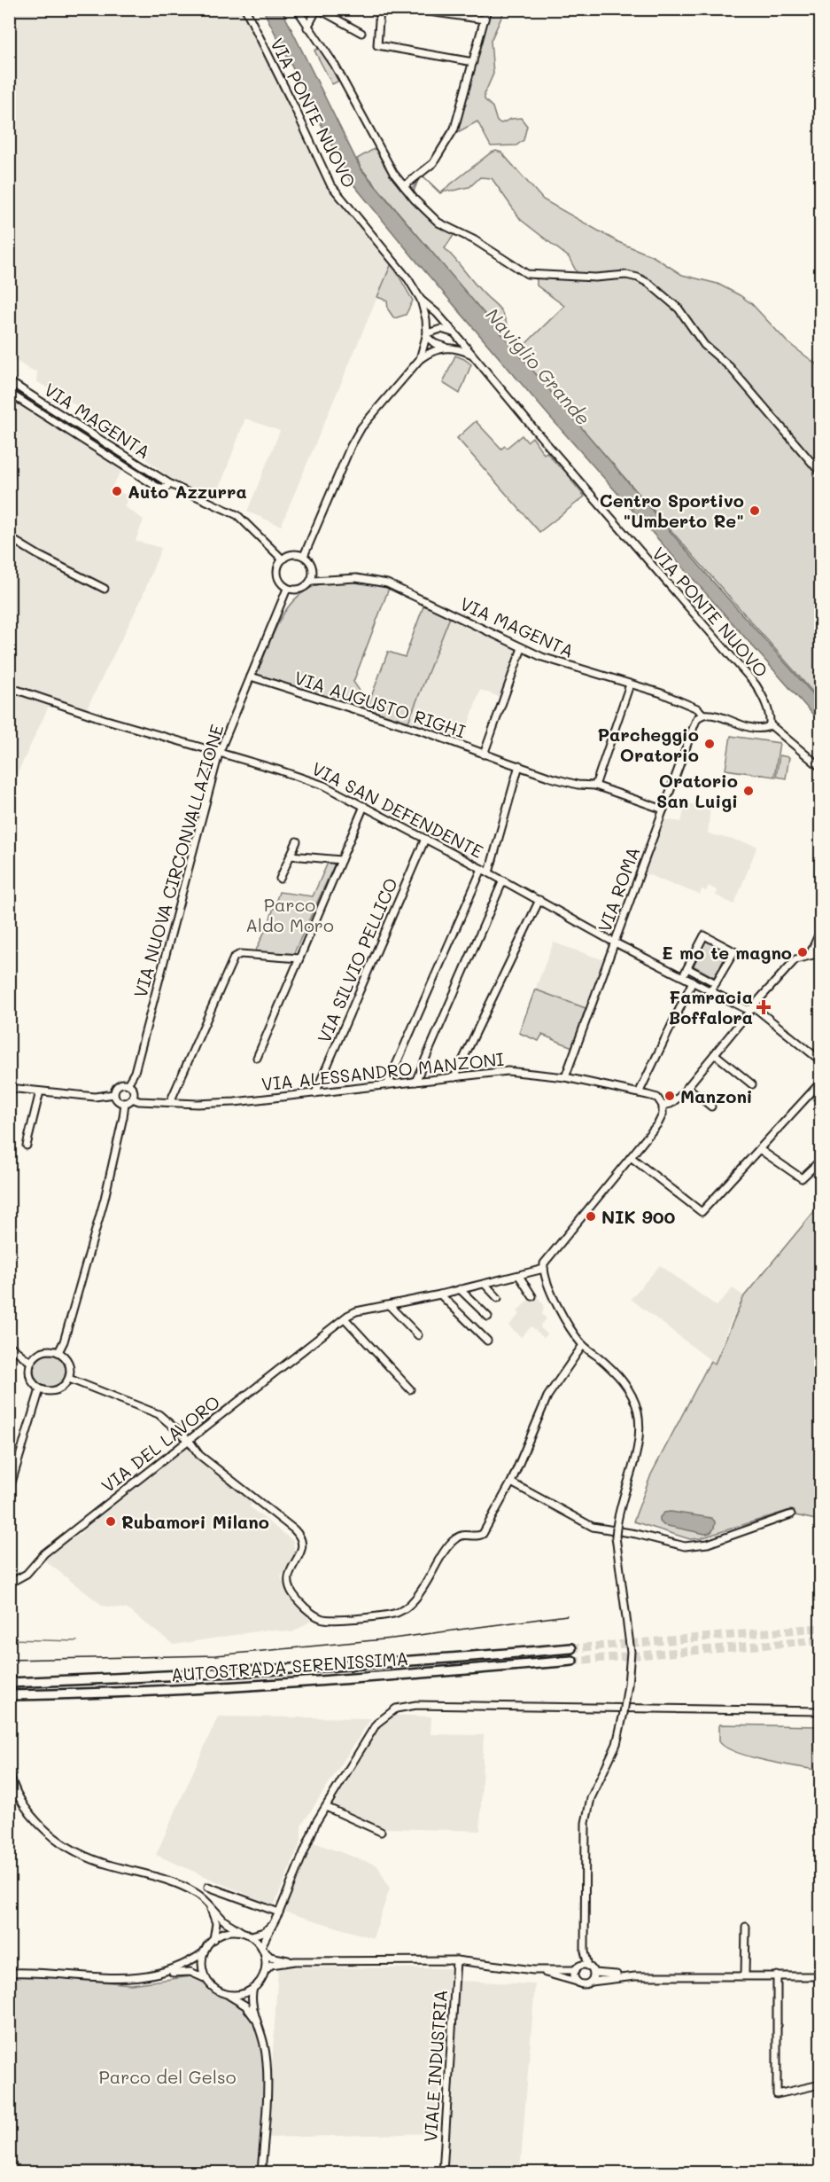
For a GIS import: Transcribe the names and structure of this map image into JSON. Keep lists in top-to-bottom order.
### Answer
{
  "streets": {
    "highway": ["AUTOSTRADA SERENISSIMA"],
    "street": [
      "VIA PONTE NUOVO",
      "VIA MAGENTA",
      "VIA AUGUSTO RIGHI",
      "VIA SAN DEFENDENTE",
      "VIA NUOVA CIRCONVALLAZIONE",
      "VIA ROMA",
      "VIA SILVIO PELLICO",
      "VIA ALESSANDRO MANZONI",
      "VIA DEL LAVORO",
      "VIALE INDUSTRIA"
    ]
  },
  "crossings": [
    ["VIA PONTE NUOVO", "VIA MAGENTA"],
    ["VIA MAGENTA", "VIA NUOVA CIRCONVALLAZIONE"],
    ["VIA MAGENTA", "VIA ROMA"],
    ["VIA AUGUSTO RIGHI", "VIA NUOVA CIRCONVALLAZIONE"],
    ["VIA AUGUSTO RIGHI", "VIA ROMA"],
    ["VIA SAN DEFENDENTE", "VIA NUOVA CIRCONVALLAZIONE"],
    ["VIA SAN DEFENDENTE", "VIA ROMA"],
    ["VIA SAN DEFENDENTE", "VIA SILVIO PELLICO"],
    ["VIA NUOVA CIRCONVALLAZIONE", "VIA ALESSANDRO MANZONI"],
    ["VIA ROMA", "VIA ALESSANDRO MANZONI"],
    ["VIA SILVIO PELLICO", "VIA ALESSANDRO MANZONI"]
  ],
  "water": ["Naviglio Grande"],
  "parks": ["Parco Aldo Moro", "Parco del Gelso"],
  "places": {
    "other": [
      "Auto Azzurra",
      "Centro Sportivo \"Umberto Re\"",
      "Parcheggio Oratorio",
      "Oratorio San Luigi",
      "E mo te magno",
      "Manzoni",
      "NIK 900",
      "Rubamori Milano"
    ],
    "health": ["Famracia Boffalora"]
  }
}
